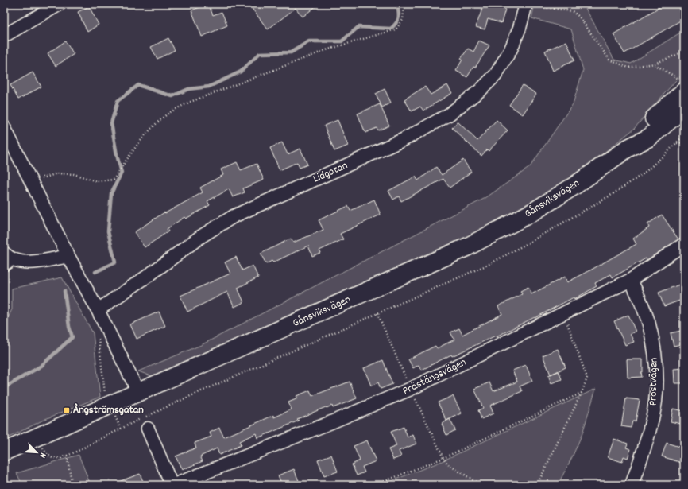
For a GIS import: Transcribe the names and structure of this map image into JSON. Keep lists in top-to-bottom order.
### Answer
{
  "streets": {
    "main road": ["Gånsviksvägen"],
    "street": ["Lidgatan", "Prästängsvägen", "Prostvägen"]
  },
  "crossings": [
    ["Prästängsvägen", "Prostvägen"]
  ],
  "places": {
    "transit": ["Ångströmsgatan"]
  },
  "north": "bottom right"
}
